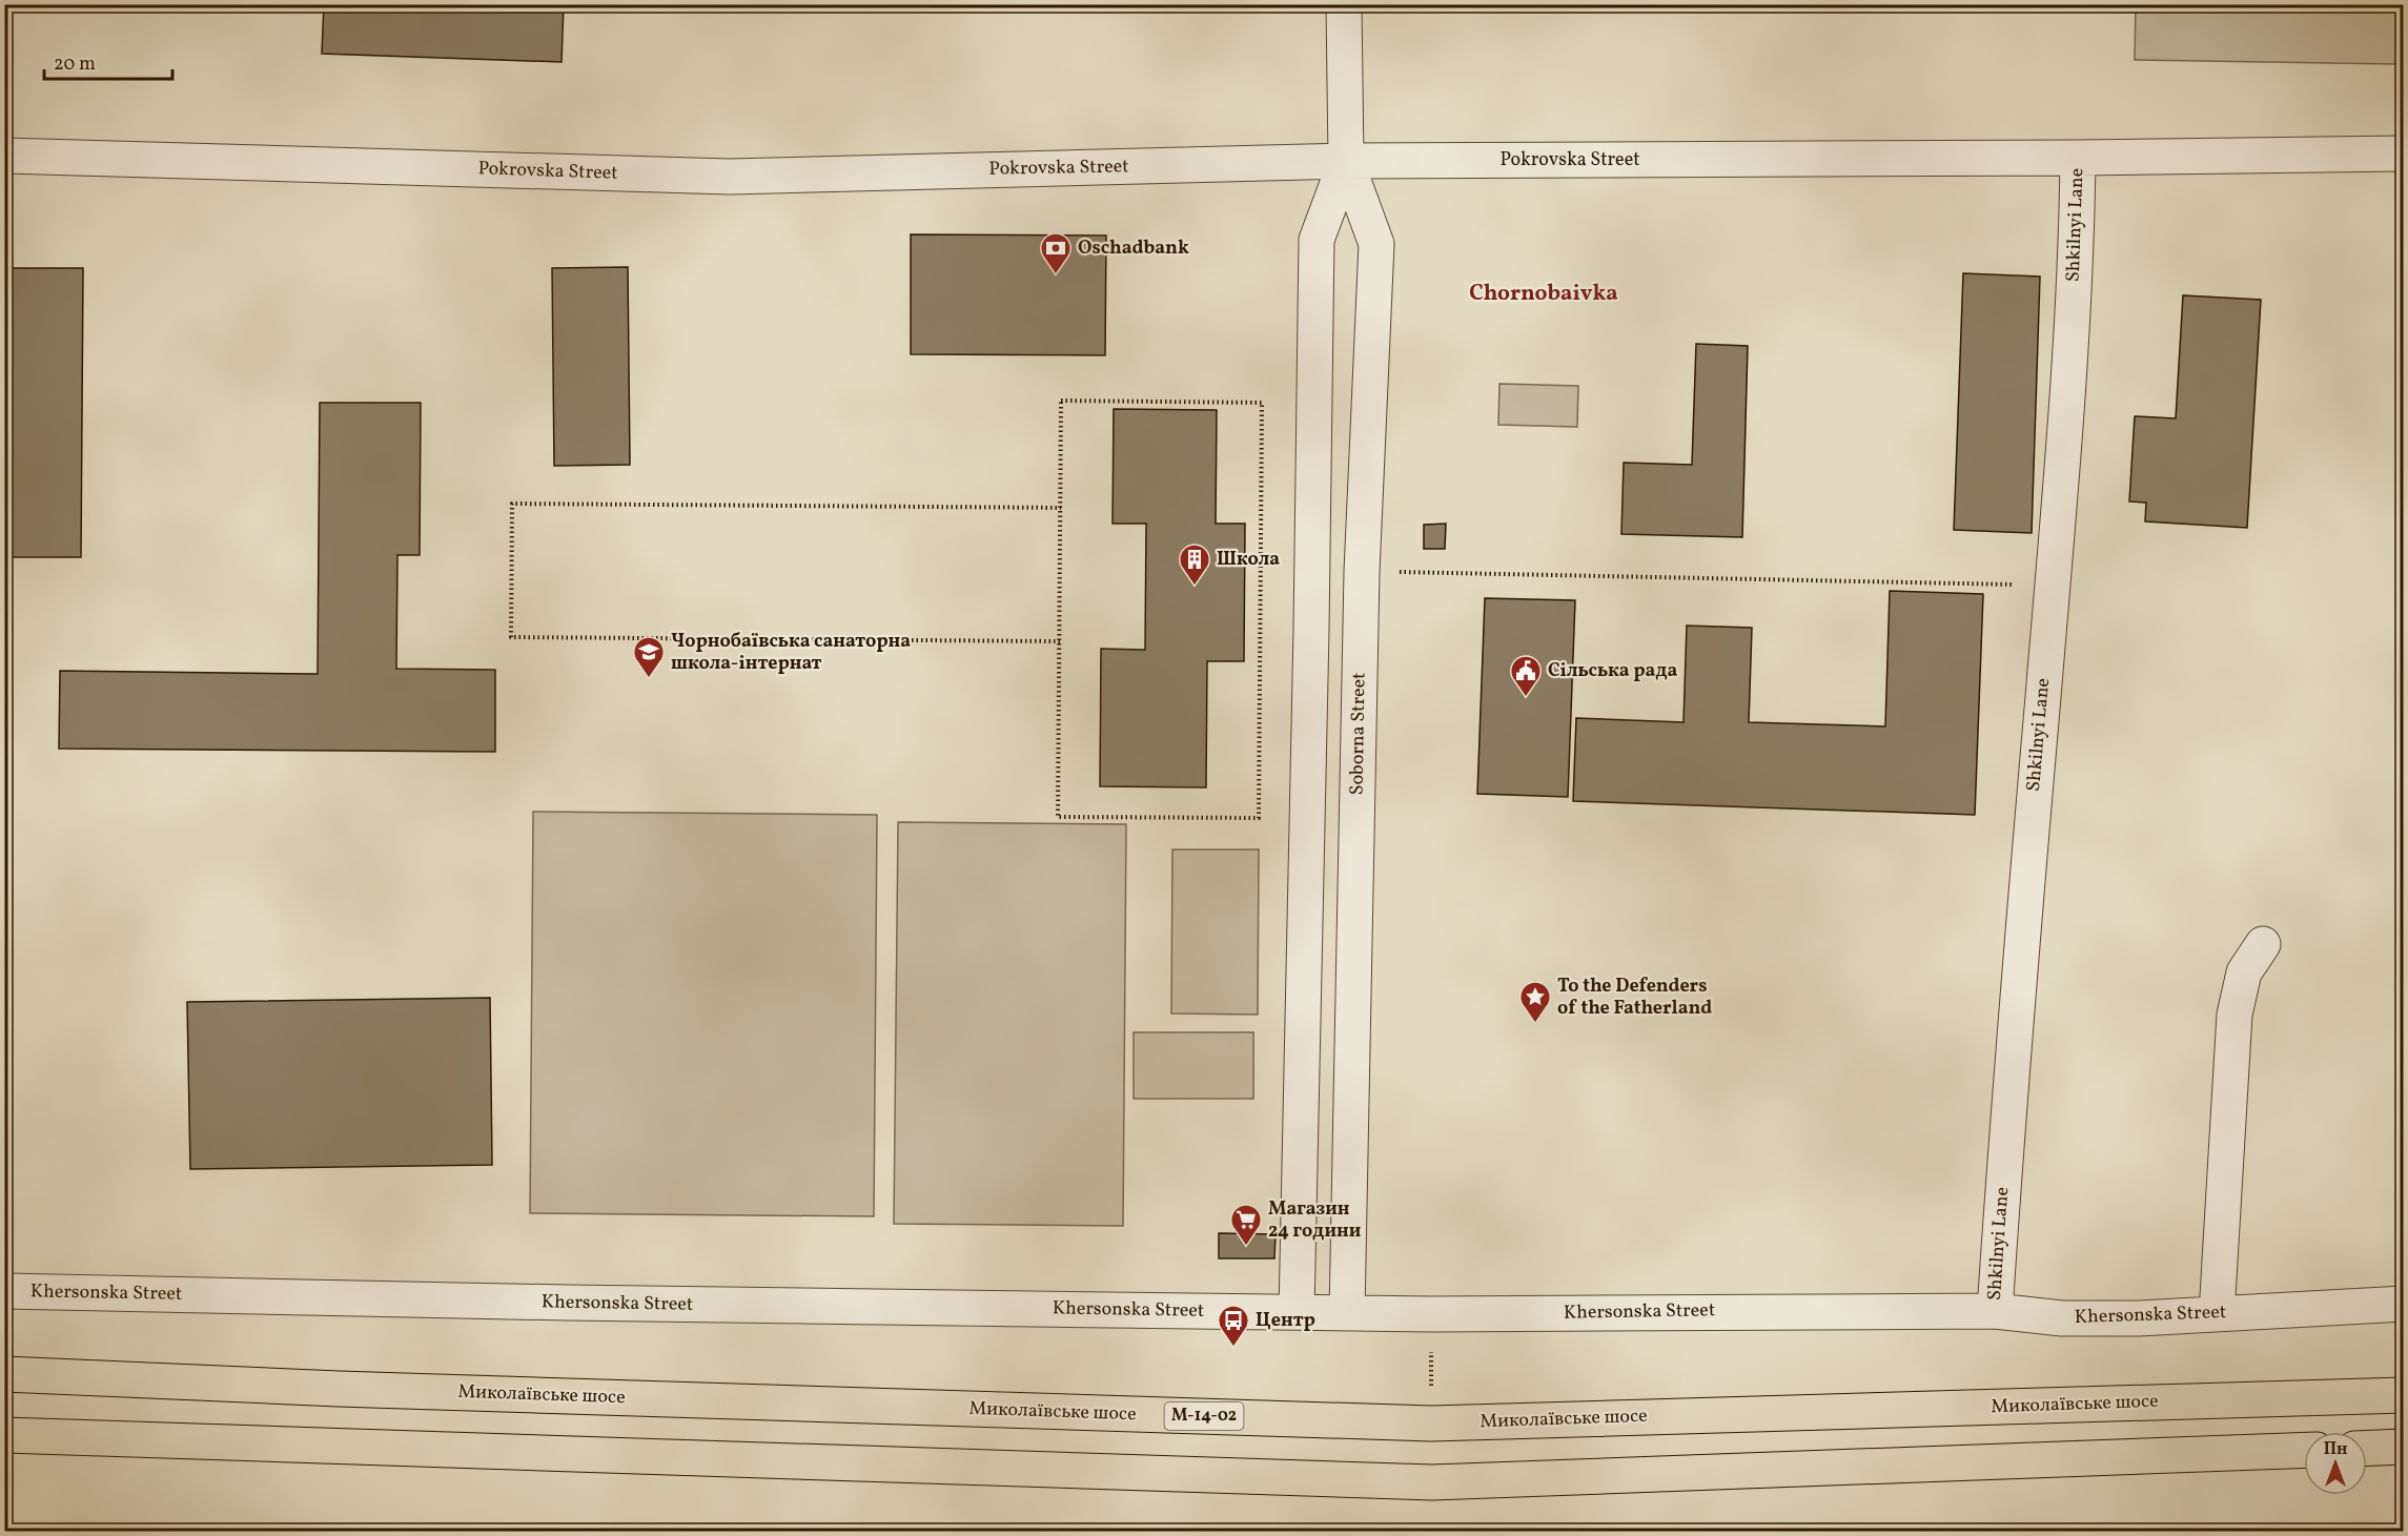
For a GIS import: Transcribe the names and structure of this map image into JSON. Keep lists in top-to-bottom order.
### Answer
{
  "streets": {
    "main road": ["Миколаївське шосе", "М-14-02"],
    "street": [
      "Pokrovska Street",
      "Shkilnyi Lane",
      "Soborna Street",
      "Khersonska Street"
    ]
  },
  "crossings": [
    ["Pokrovska Street", "Shkilnyi Lane"],
    ["Pokrovska Street", "Soborna Street"],
    ["Shkilnyi Lane", "Khersonska Street"],
    ["Soborna Street", "Khersonska Street"]
  ],
  "districts": ["Chornobaivka"],
  "places": {
    "bank": ["Oschadbank"],
    "building": ["Школа"],
    "school or university": ["Чорнобаївська санаторна школа-інтернат"],
    "public building": ["Сільська рада"],
    "place": ["To the Defenders of the Fatherland"],
    "supermarket": ["Магазин 24 години"],
    "bus stop": ["Центр"]
  },
  "scale_bar": "20 m",
  "north": "top"
}
